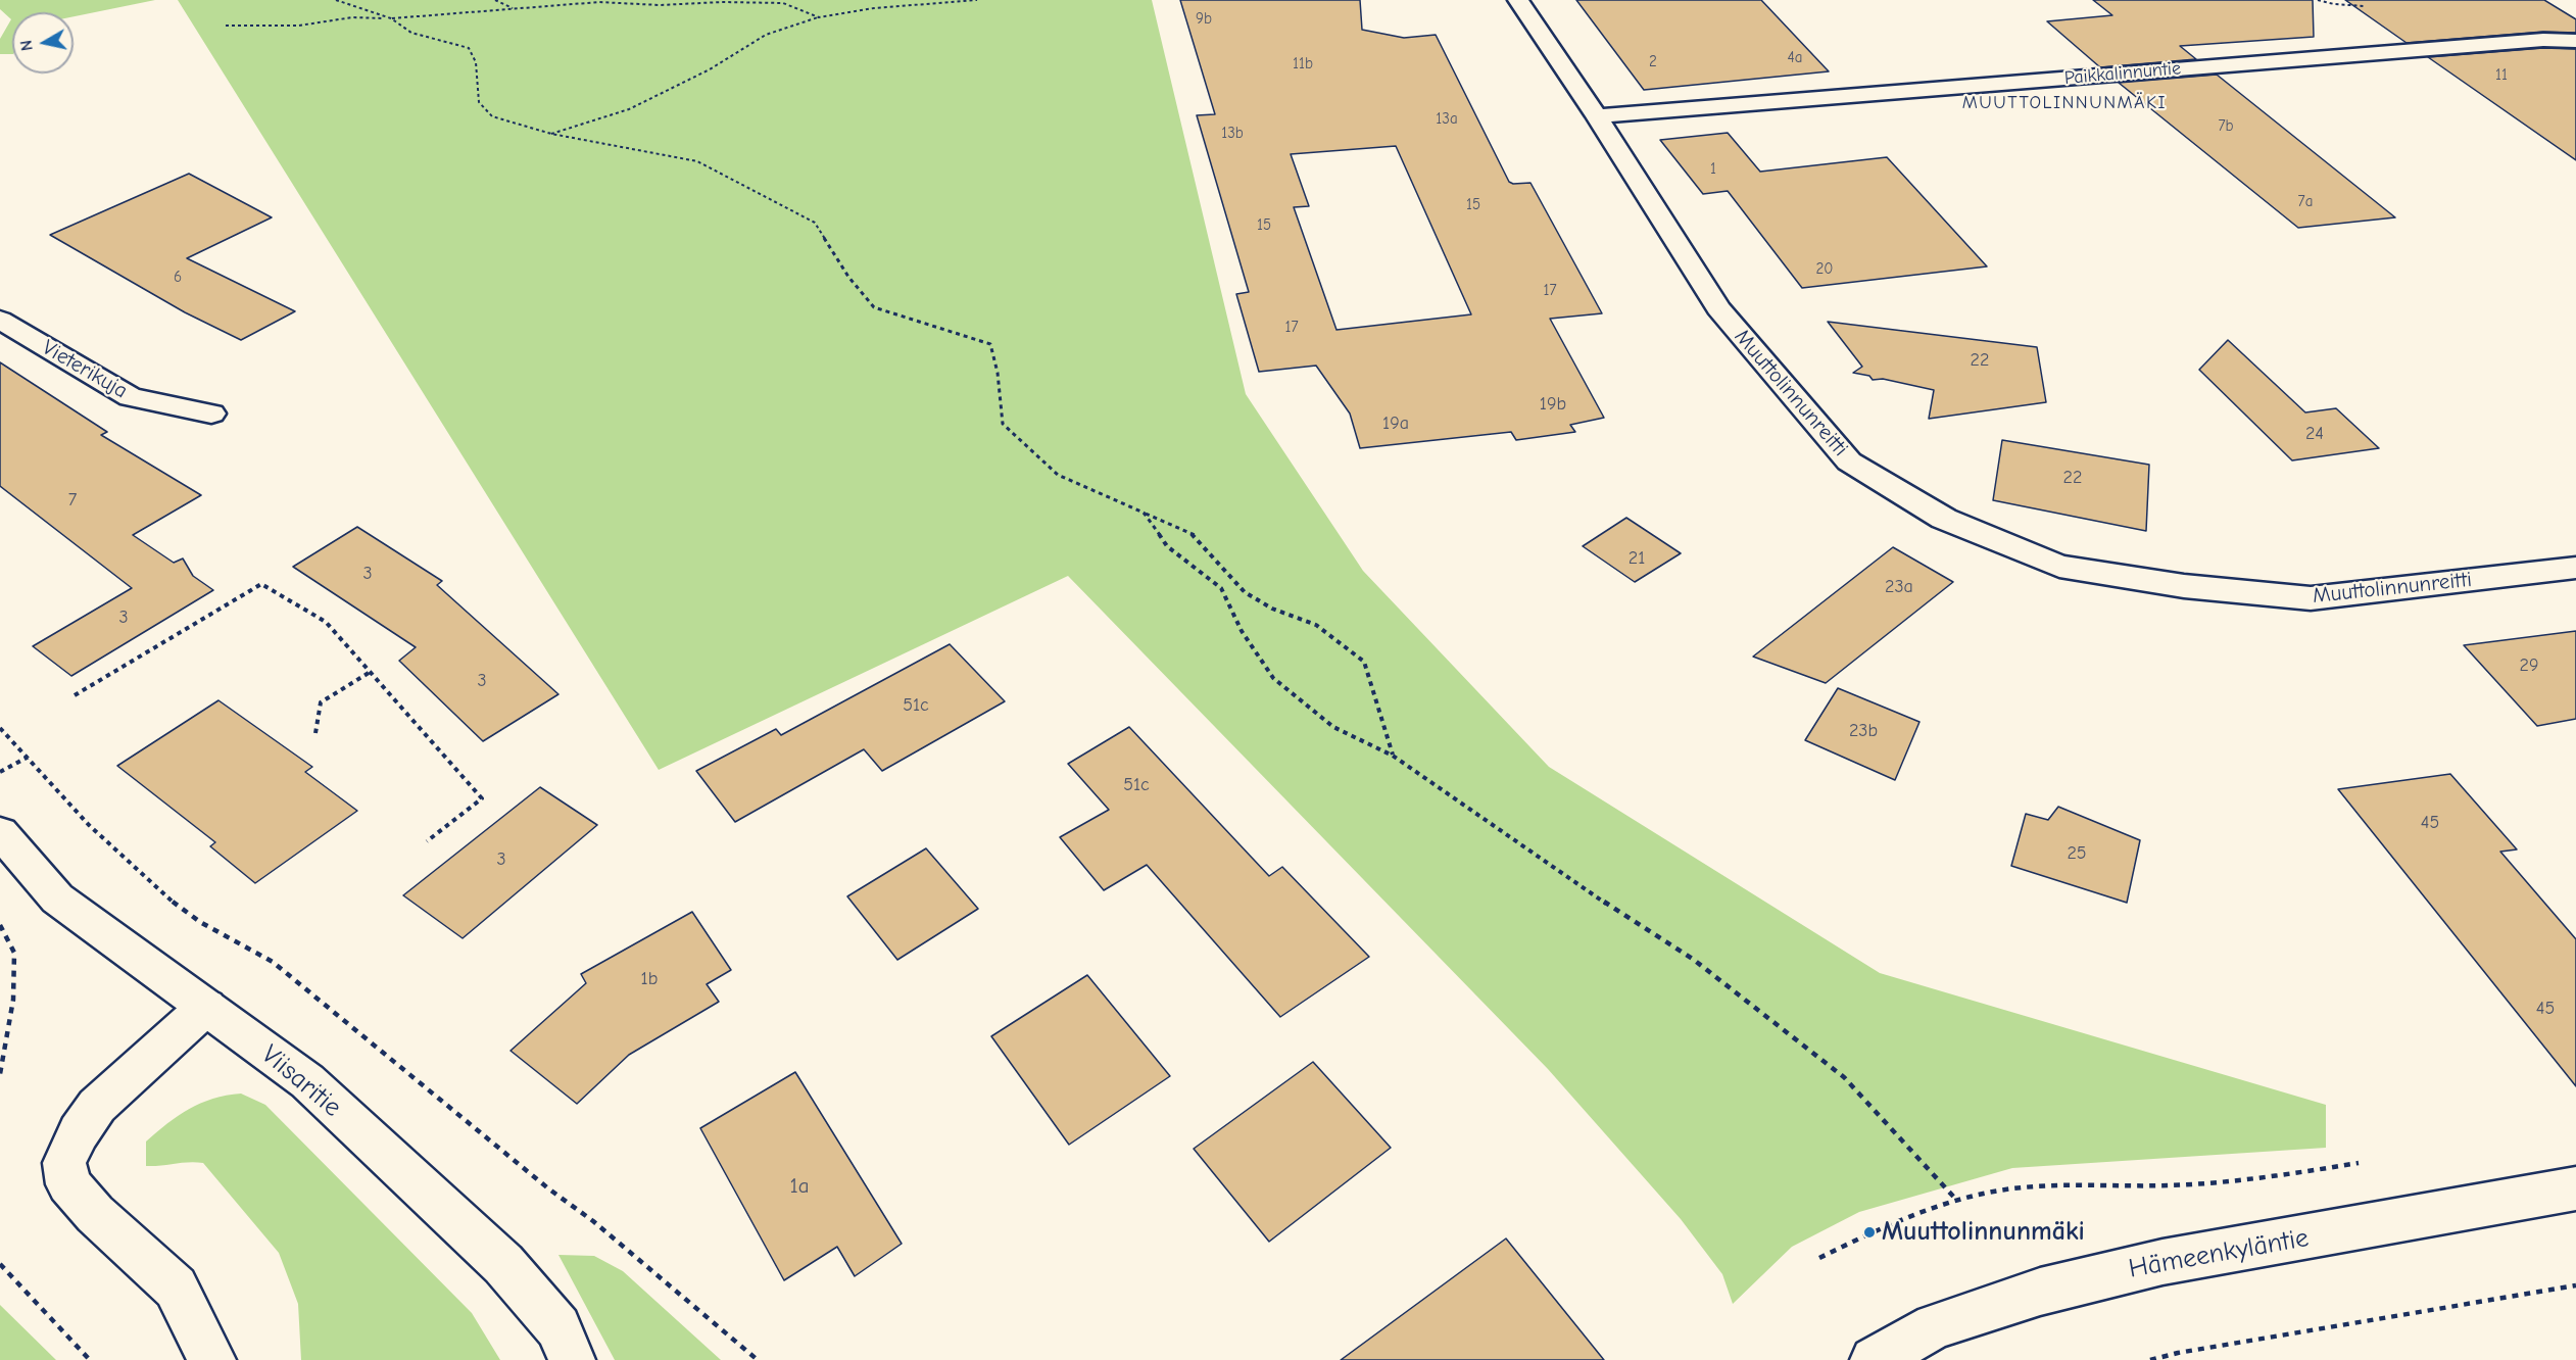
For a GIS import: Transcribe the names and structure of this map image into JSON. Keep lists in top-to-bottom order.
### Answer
{
  "streets": {
    "street": [
      "Paikkalinnuntie",
      "Vieterikuja",
      "Muuttolinnunreitti",
      "Viisaritie",
      "Hämeenkyläntie"
    ]
  },
  "crossings": [
    ["Paikkalinnuntie", "Muuttolinnunreitti"]
  ],
  "districts": ["MUUTTOLINNUNMÄKI"],
  "places": ["Muuttolinnunmäki"],
  "house_numbers": [
    "9b",
    "4a",
    "2",
    "11b",
    "11",
    "13a",
    "7b",
    "13b",
    "1",
    "7a",
    "15",
    "15",
    "20",
    "6",
    "17",
    "17",
    "22",
    "19b",
    "19a",
    "24",
    "22",
    "7",
    "21",
    "3",
    "23a",
    "3",
    "29",
    "3",
    "51c",
    "23b",
    "51c",
    "45",
    "25",
    "3",
    "1b",
    "45",
    "1a"
  ],
  "north": "left"
}
